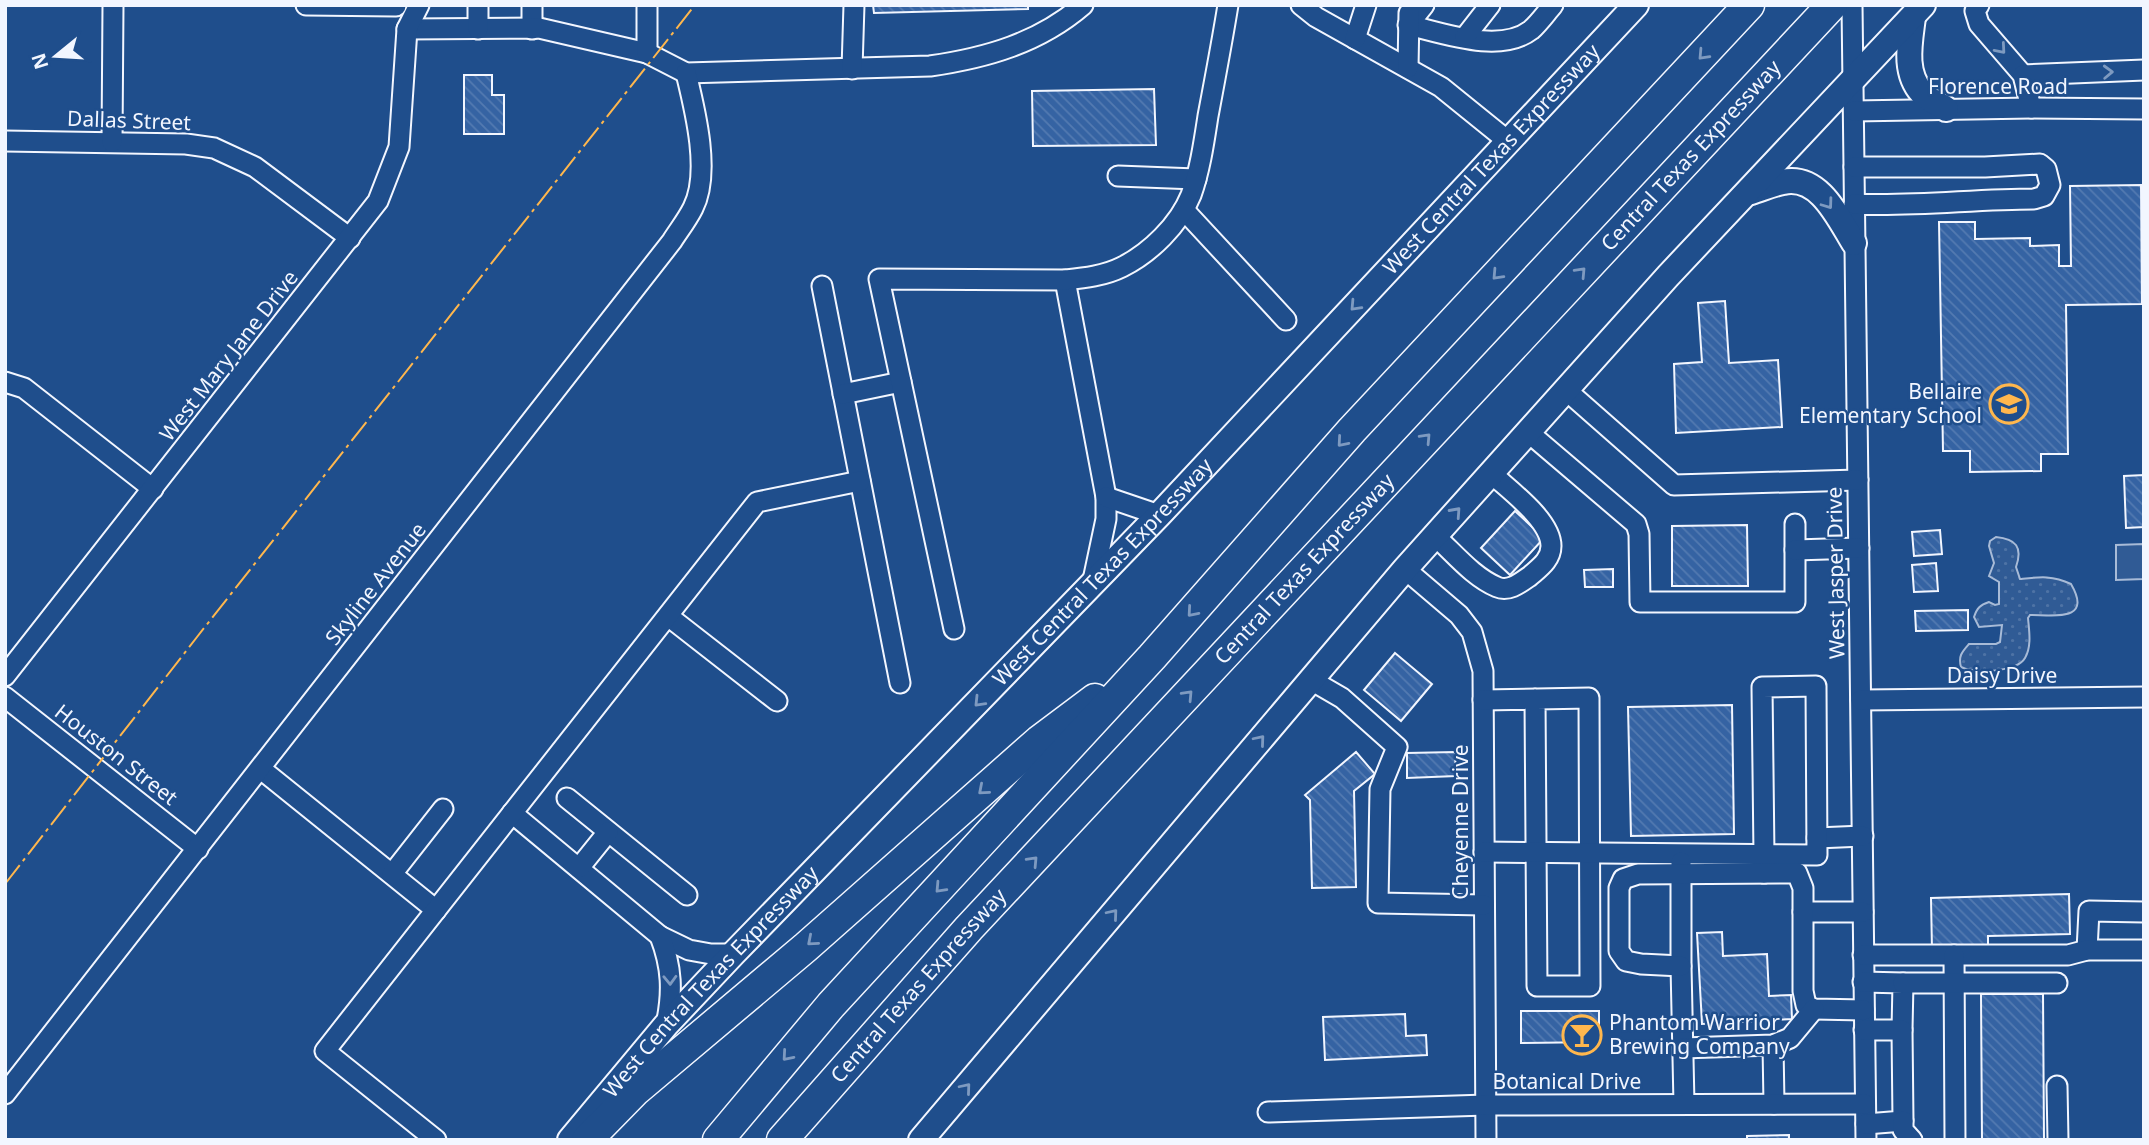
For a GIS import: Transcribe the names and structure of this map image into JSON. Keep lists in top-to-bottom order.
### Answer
{
  "streets": {
    "highway": ["Central Texas Expressway"],
    "main road": ["West Central Texas Expressway"],
    "street": [
      "Florence Road",
      "Dallas Street",
      "West Mary Jane Drive",
      "West Jasper Drive",
      "Skyline Avenue",
      "Daisy Drive",
      "Houston Street",
      "Cheyenne Drive",
      "Botanical Drive"
    ]
  },
  "crossings": [
    ["Florence Road", "West Jasper Drive"],
    ["Dallas Street", "West Mary Jane Drive"],
    ["Central Texas Expressway", "West Jasper Drive"],
    ["West Jasper Drive", "Daisy Drive"],
    ["West Jasper Drive", "Botanical Drive"],
    ["Skyline Avenue", "Houston Street"],
    ["Cheyenne Drive", "Botanical Drive"]
  ],
  "places": {
    "school or university": ["Bellaire Elementary School"],
    "bar": ["Phantom Warrior Brewing Company"]
  },
  "north": "left"
}
